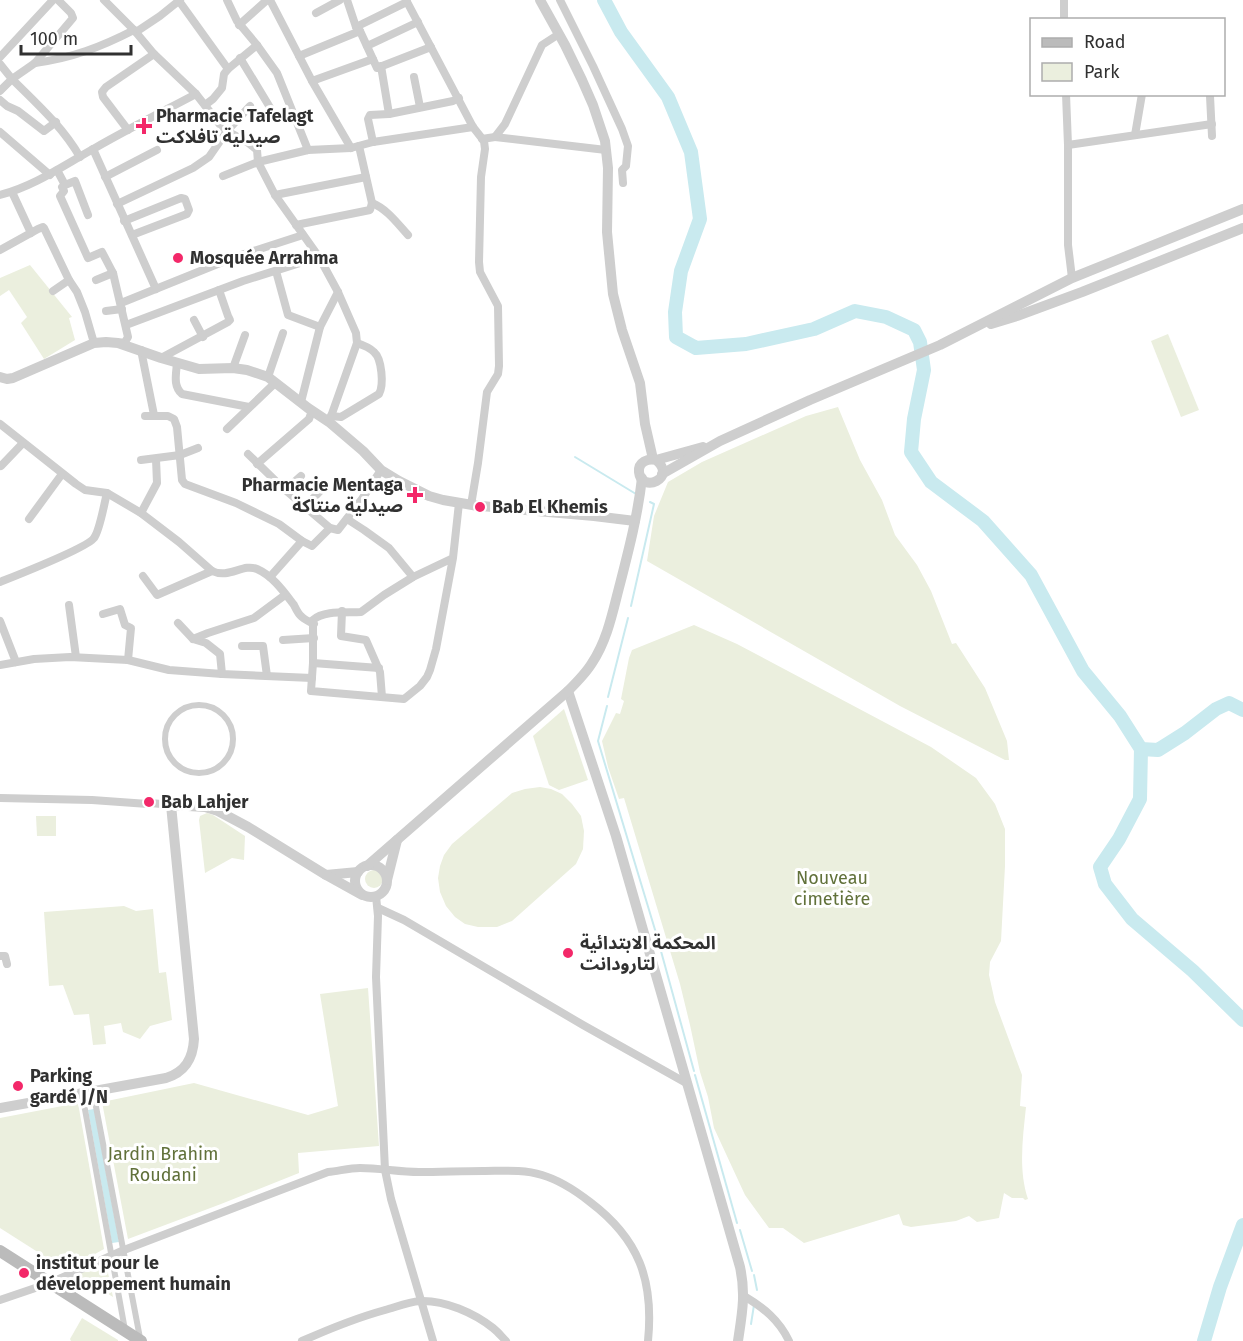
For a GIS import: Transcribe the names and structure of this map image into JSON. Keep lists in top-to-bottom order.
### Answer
{
  "parks": ["Nouveau cimetière", "Jardin Brahim Roudani"],
  "places": {
    "health": ["Pharmacie Tafelagt صيدلية تافلاكت", "Pharmacie Mentaga صيدلية منتاكة"],
    "other": [
      "Mosquée Arrahma",
      "Bab El Khemis",
      "Bab Lahjer",
      "المحكمة الابتدائية لتارودانت",
      "Parking gardé J/N",
      "institut pour le développement humain"
    ]
  },
  "legend": ["Road", "Park"],
  "scale_bar": "100 m"
}
